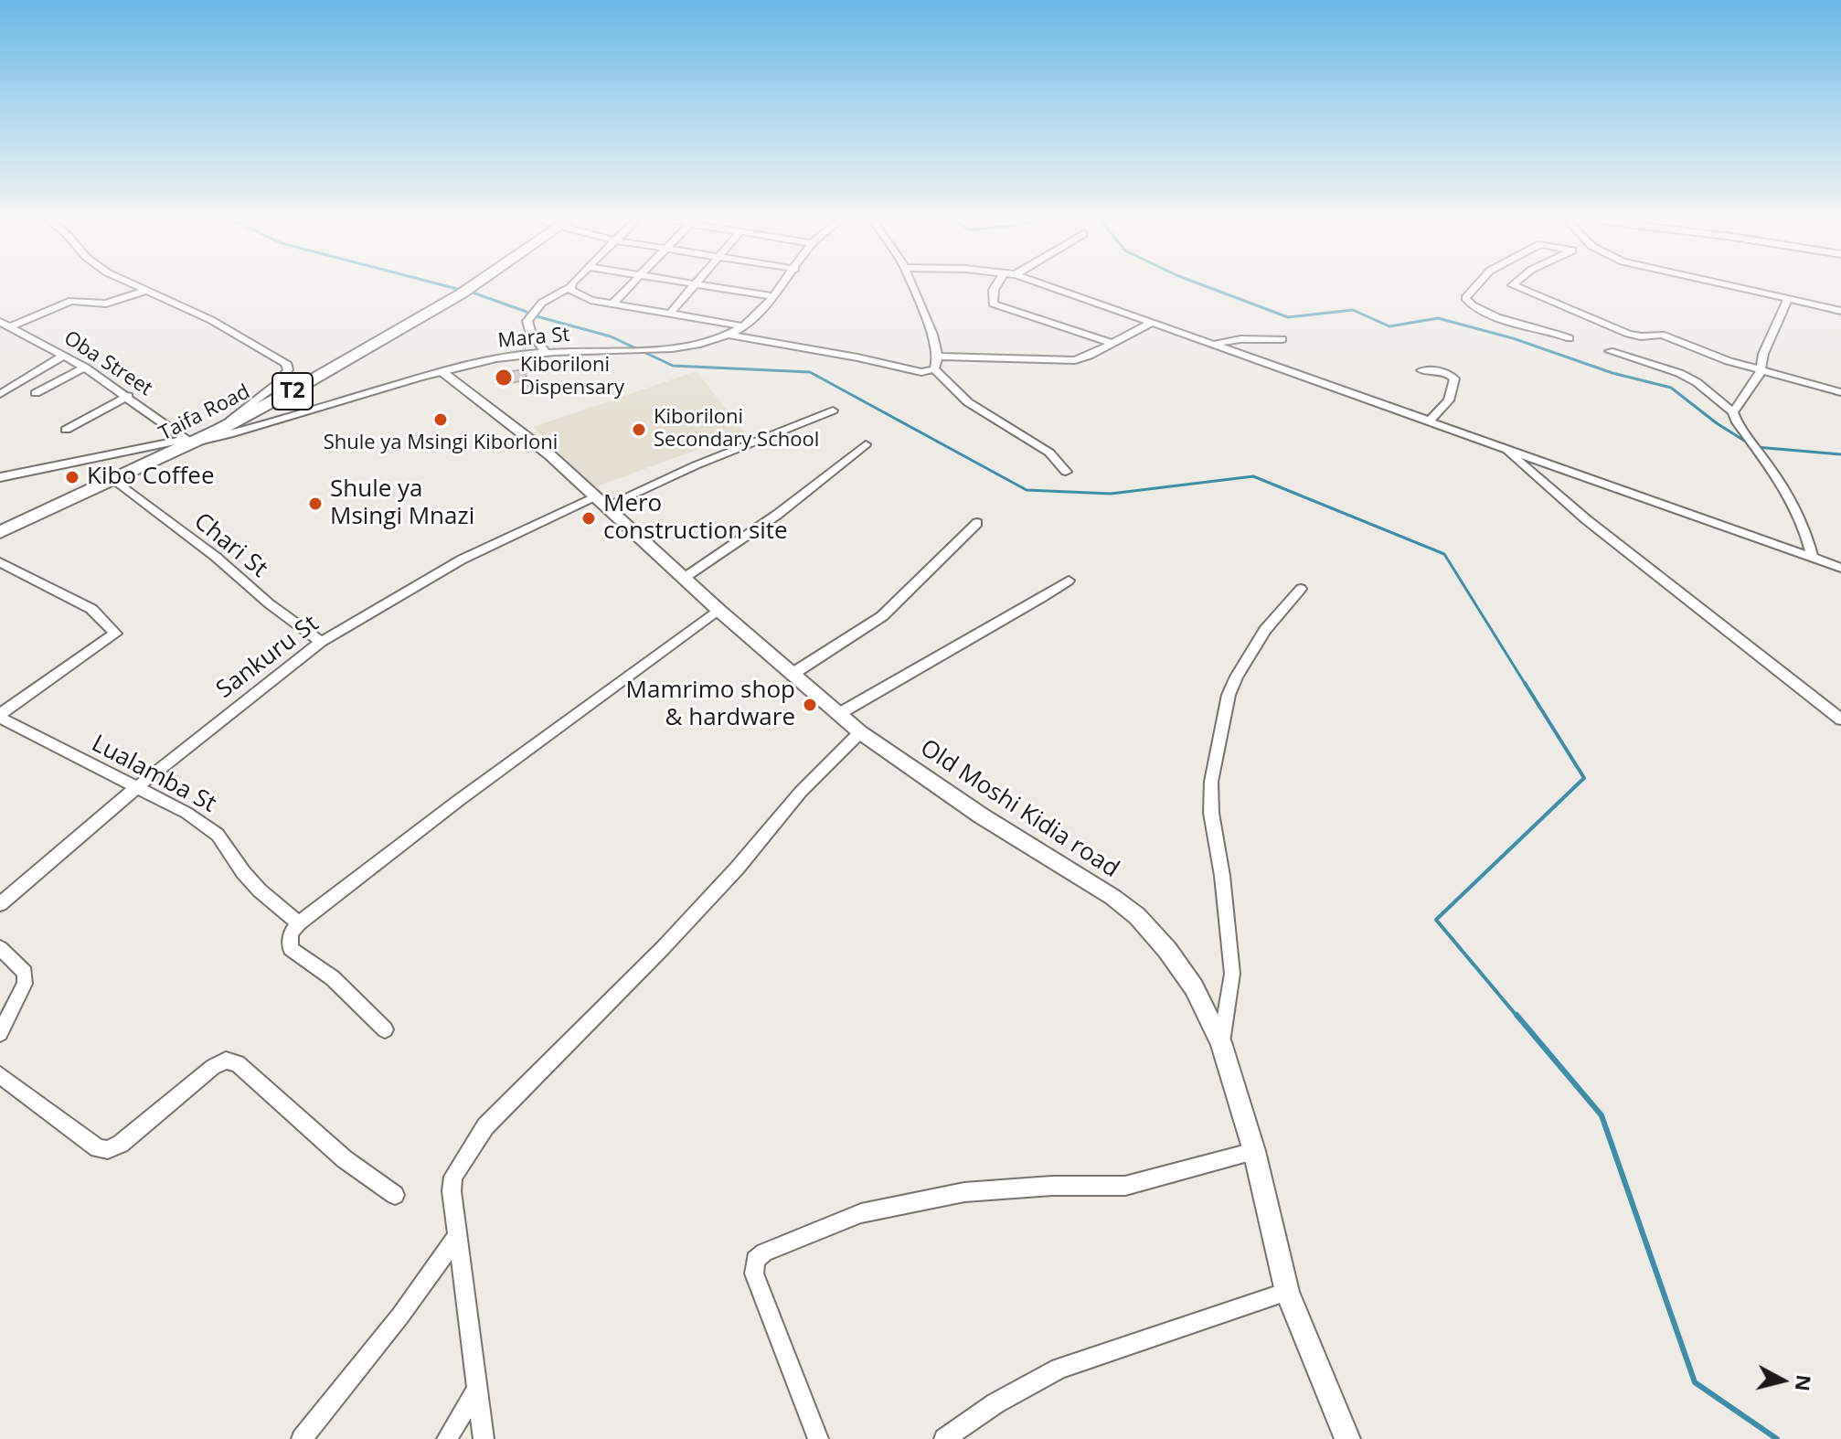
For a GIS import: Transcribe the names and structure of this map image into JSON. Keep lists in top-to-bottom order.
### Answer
{
  "streets": {
    "highway": ["T2", "Taifa Road"],
    "street": [
      "Mara St",
      "Oba Street",
      "Chari St",
      "Sankuru St",
      "Lualamba St",
      "Old Moshi Kidia road"
    ]
  },
  "crossings": [
    ["Mara St", "Oba Street"],
    ["Mara St", "Taifa Road"],
    ["Mara St", "Old Moshi Kidia road"],
    ["Oba Street", "Taifa Road"],
    ["Taifa Road", "Chari St"],
    ["Chari St", "Sankuru St"],
    ["Sankuru St", "Lualamba St"],
    ["Sankuru St", "Old Moshi Kidia road"]
  ],
  "places": [
    "Kiboriloni Dispensary",
    "Shule ya Msingi Kiborloni",
    "Kiboriloni Secondary School",
    "Kibo Coffee",
    "Shule ya Msingi Mnazi",
    "Mero construction site",
    "Mamrimo shop & hardware"
  ],
  "north": "right"
}
